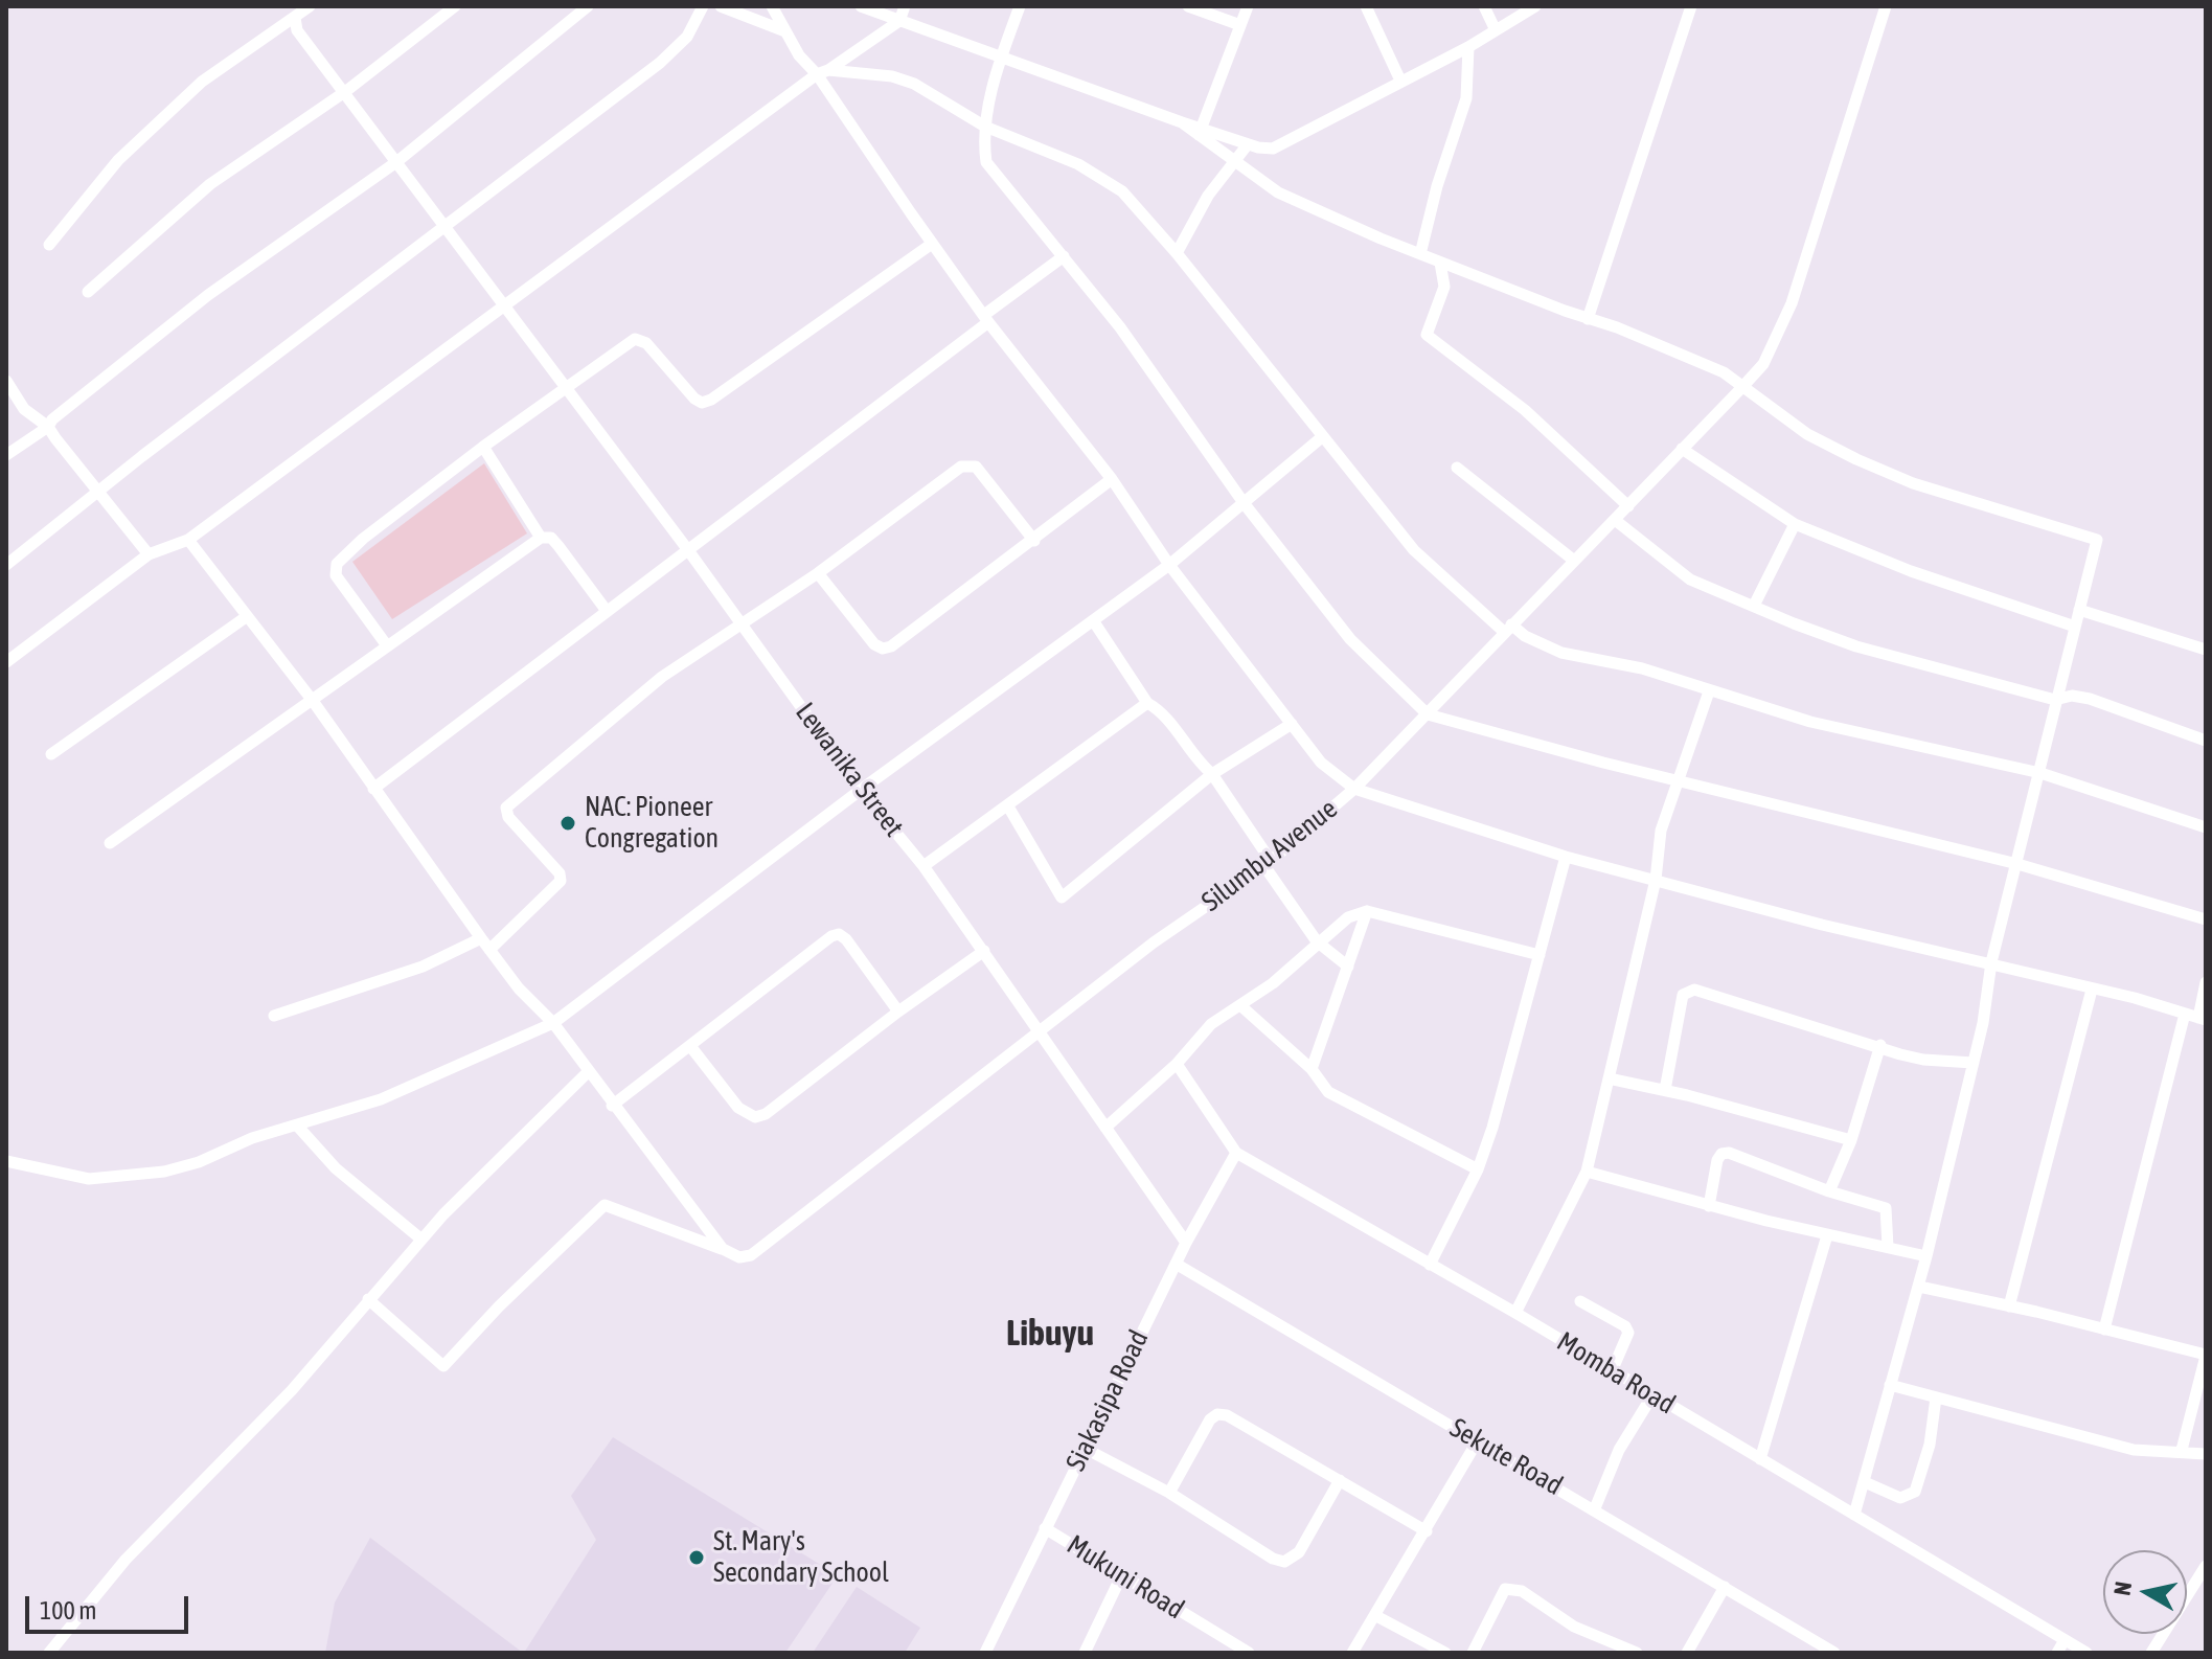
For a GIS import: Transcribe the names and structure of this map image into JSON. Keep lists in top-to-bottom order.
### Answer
{
  "streets": {
    "street": [
      "Lewanika Street",
      "Silumbu Avenue",
      "Momba Road",
      "Siakasipa Road",
      "Sekute Road",
      "Mukuni Road"
    ]
  },
  "crossings": [
    ["Lewanika Street", "Silumbu Avenue"],
    ["Lewanika Street", "Siakasipa Road"],
    ["Momba Road", "Siakasipa Road"],
    ["Siakasipa Road", "Sekute Road"],
    ["Siakasipa Road", "Mukuni Road"]
  ],
  "districts": ["Libuyu"],
  "places": ["NAC: Pioneer Congregation", "St. Mary's Secondary School"],
  "scale_bar": "100 m",
  "north": "left"
}
